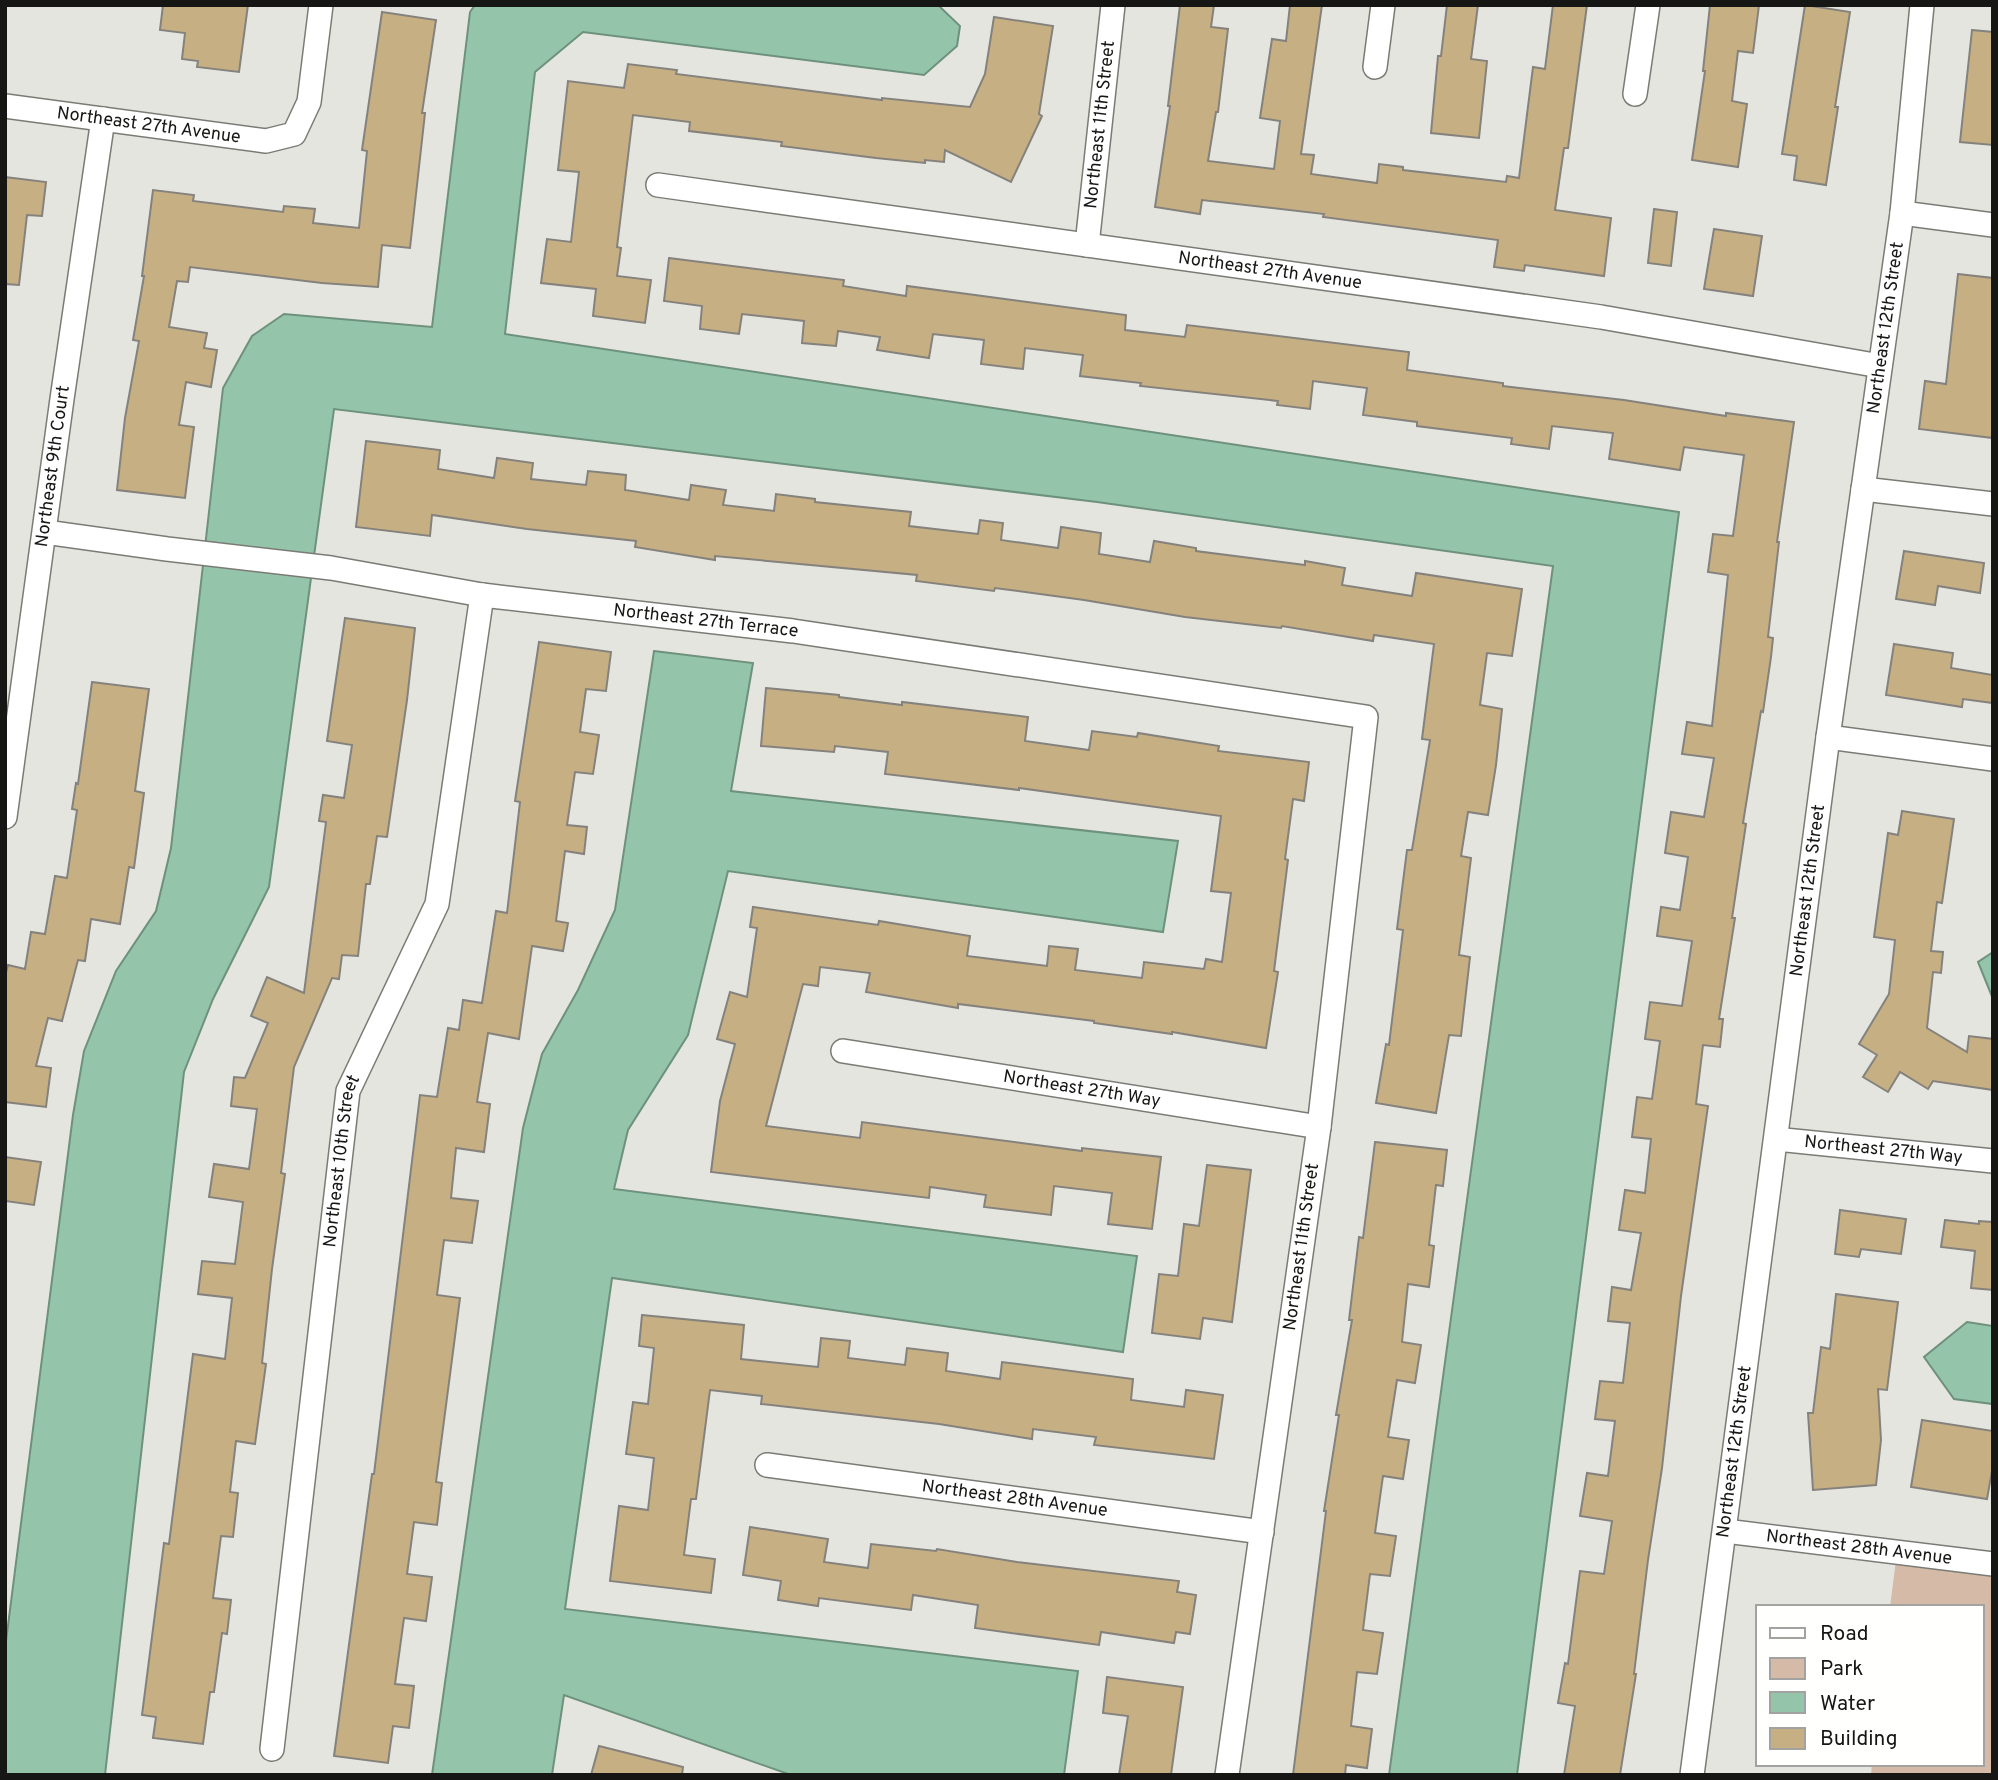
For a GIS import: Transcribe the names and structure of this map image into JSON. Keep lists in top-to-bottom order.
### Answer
{
  "streets": {
    "street": [
      "Northeast 27th Avenue",
      "Northeast 11th Street",
      "Northeast 12th Street",
      "Northeast 9th Court",
      "Northeast 27th Terrace",
      "Northeast 27th Way",
      "Northeast 10th Street",
      "Northeast 28th Avenue"
    ]
  },
  "crossings": [
    ["Northeast 27th Avenue", "Northeast 11th Street"],
    ["Northeast 27th Avenue", "Northeast 12th Street"],
    ["Northeast 27th Avenue", "Northeast 9th Court"],
    ["Northeast 11th Street", "Northeast 27th Terrace"],
    ["Northeast 11th Street", "Northeast 27th Way"],
    ["Northeast 11th Street", "Northeast 28th Avenue"],
    ["Northeast 12th Street", "Northeast 27th Way"],
    ["Northeast 12th Street", "Northeast 28th Avenue"],
    ["Northeast 9th Court", "Northeast 27th Terrace"],
    ["Northeast 27th Terrace", "Northeast 10th Street"]
  ],
  "legend": [
    "Road",
    "Park",
    "Water",
    "Building"
  ]
}
